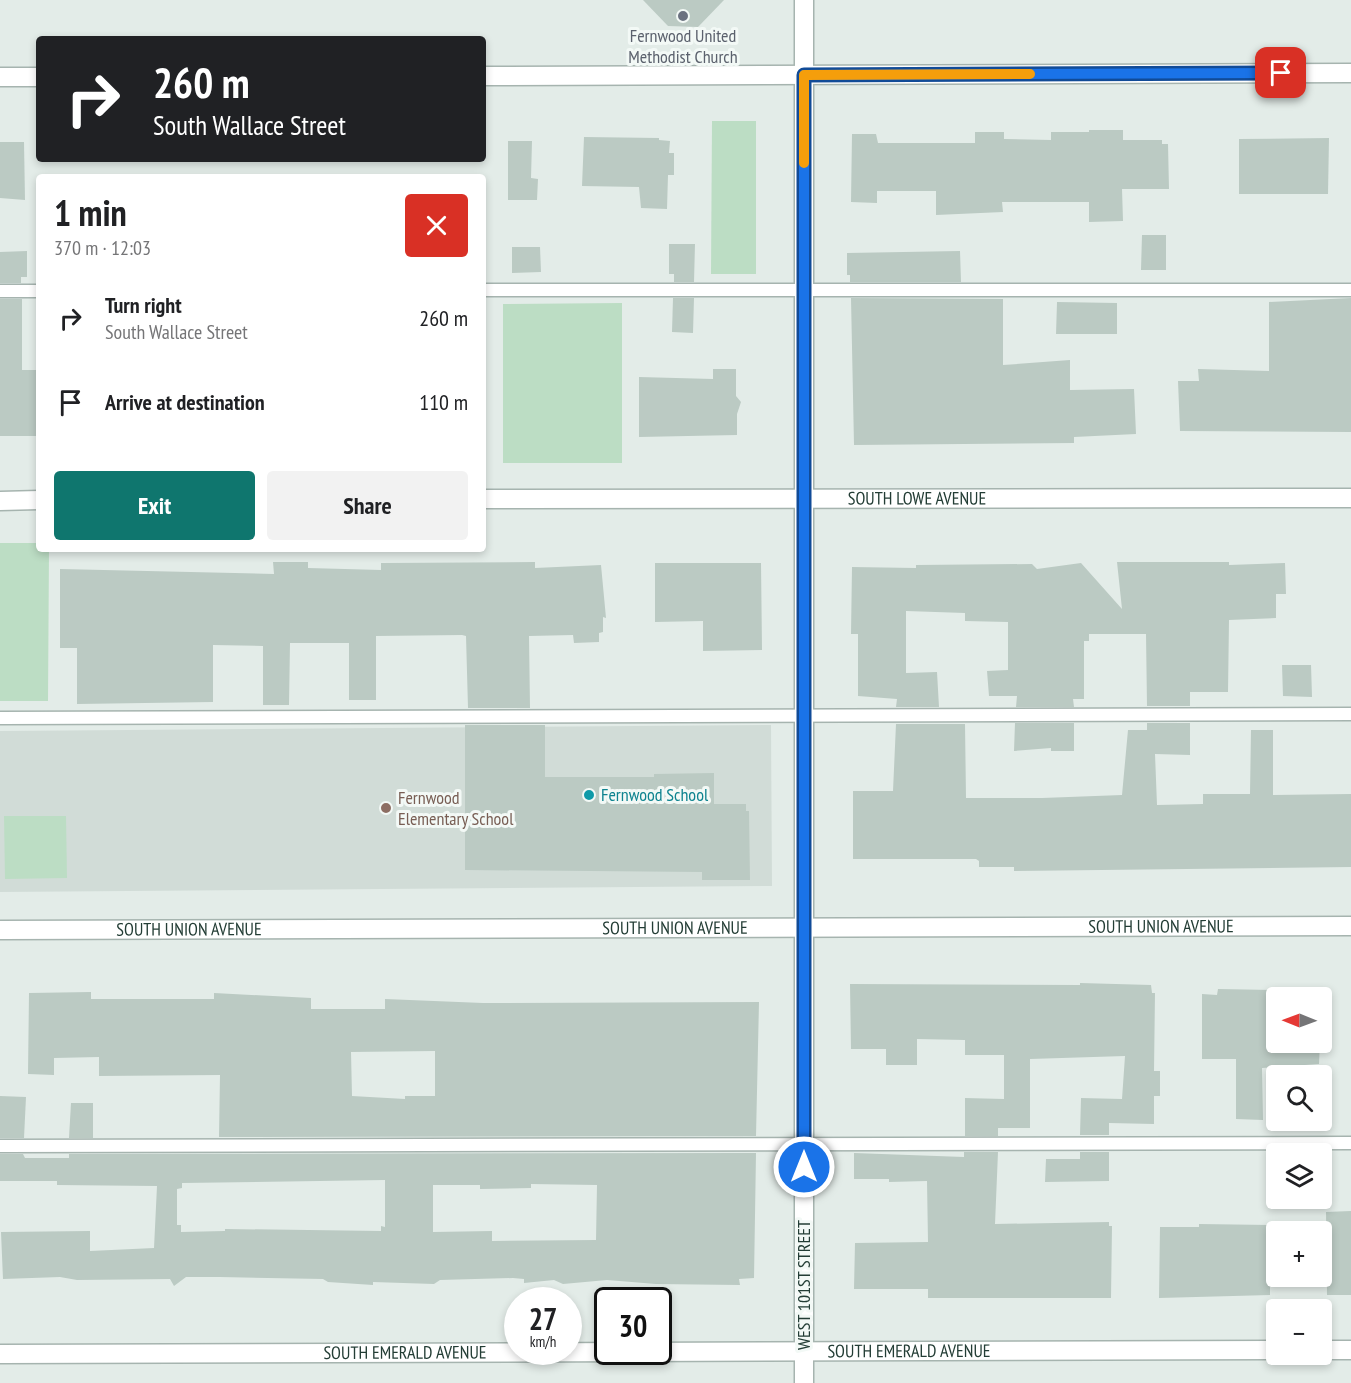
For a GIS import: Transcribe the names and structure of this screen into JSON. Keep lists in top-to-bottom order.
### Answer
{
  "streets": {
    "street": [
      "SOUTH LOWE AVENUE",
      "SOUTH UNION AVENUE",
      "WEST 101ST STREET",
      "SOUTH EMERALD AVENUE"
    ]
  },
  "crossings": [
    ["SOUTH LOWE AVENUE", "WEST 101ST STREET"],
    ["SOUTH UNION AVENUE", "WEST 101ST STREET"],
    ["WEST 101ST STREET", "SOUTH EMERALD AVENUE"]
  ],
  "places": ["Fernwood United Methodist Church", "Fernwood School", "Fernwood Elementary School"],
  "north": "left",
  "page": {
    "turn": ["260 m", "South Wallace Street"],
    "heading": ["1 min", "370 m · 12:03"],
    "list": [
      {
        "name": "Turn right",
        "note": "South Wallace Street",
        "value": "260 m"
      },
      {
        "name": "Arrive at destination",
        "value": "110 m"
      }
    ],
    "buttons": ["Exit", "Share"],
    "map_buttons": ["+", "−"],
    "speed": "27 km/h",
    "limit": "30"
  }
}
